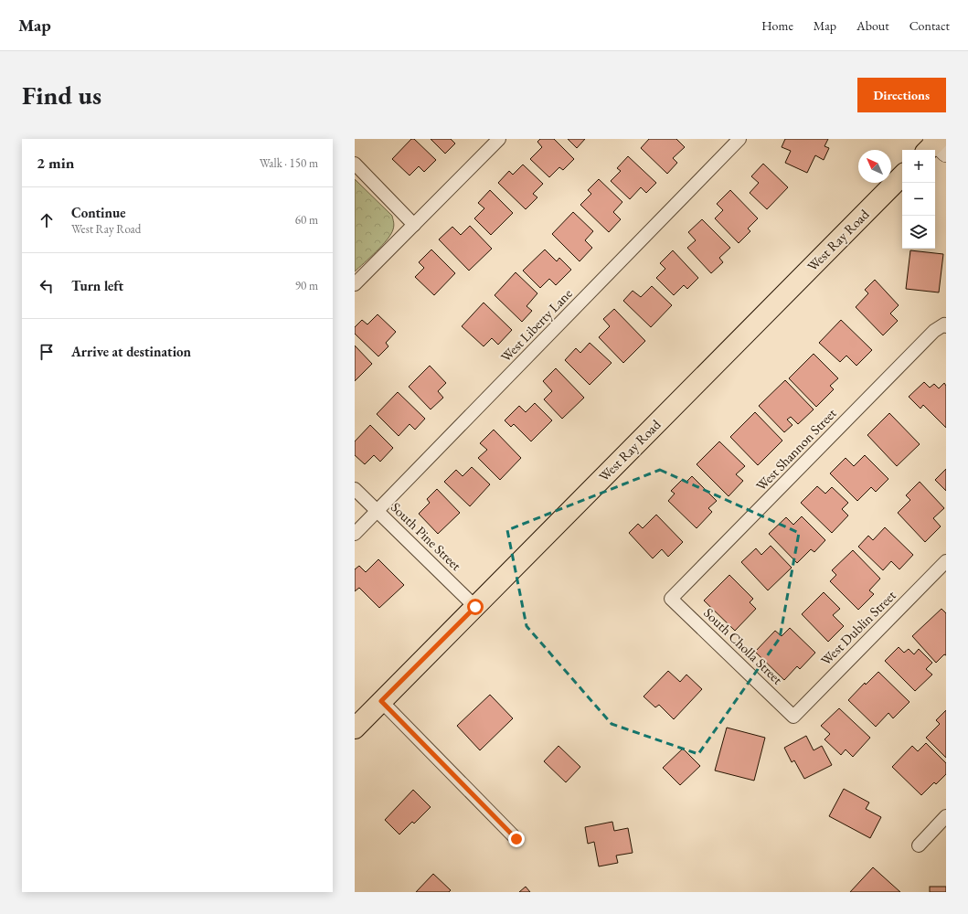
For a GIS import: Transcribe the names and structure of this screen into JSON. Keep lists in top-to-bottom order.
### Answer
{
  "streets": {
    "main road": ["West Ray Road"],
    "street": [
      "West Liberty Lane",
      "West Shannon Street",
      "South Pine Street",
      "West Dublin Street",
      "South Cholla Street"
    ]
  },
  "crossings": [
    ["West Ray Road", "South Pine Street"],
    ["West Liberty Lane", "South Pine Street"],
    ["West Shannon Street", "South Cholla Street"],
    ["West Dublin Street", "South Cholla Street"]
  ],
  "north": "top left",
  "page": {
    "header": "Map",
    "nav": [
      "Home",
      "Map",
      "About",
      "Contact"
    ],
    "buttons": "Directions",
    "title": "Find us",
    "heading": ["2 min", "Walk · 150 m"],
    "map_buttons": ["+", "−"],
    "list": [
      ["Continue", "West Ray Road", "60 m"],
      ["Turn left", "90 m"],
      "Arrive at destination"
    ]
  }
}
